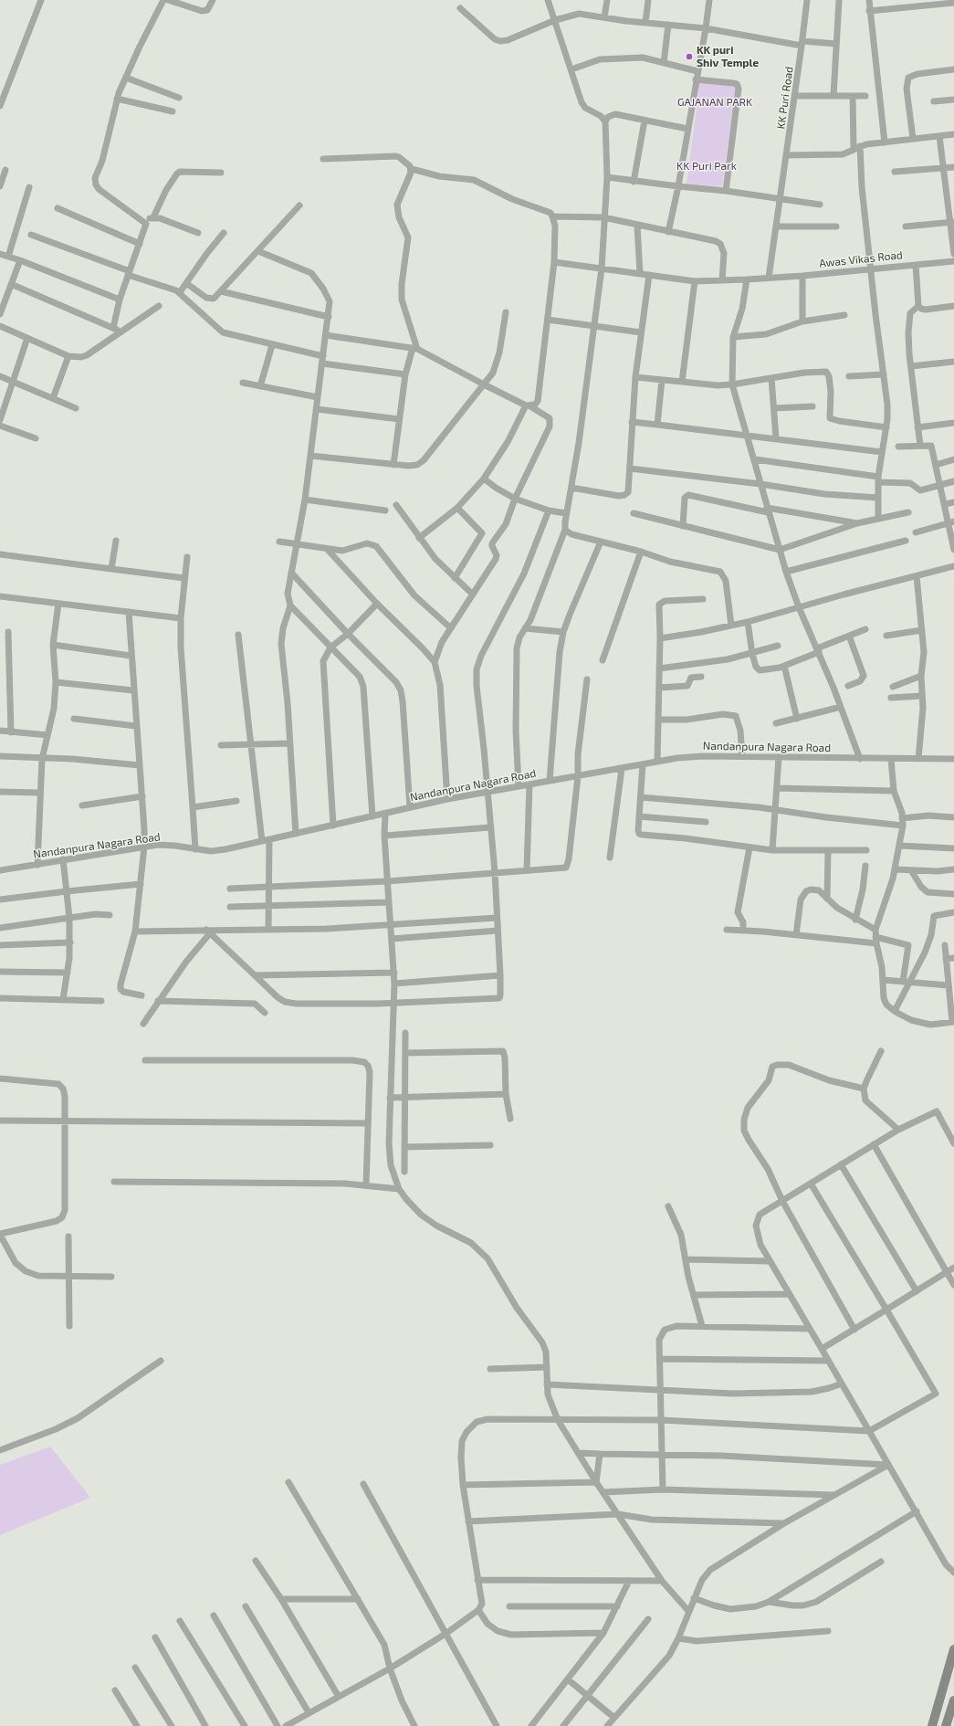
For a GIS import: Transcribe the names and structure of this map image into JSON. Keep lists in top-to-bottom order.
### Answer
{
  "streets": {
    "street": ["KK Puri Road", "Awas Vikas Road", "Nandanpura Nagara Road"]
  },
  "crossings": [
    ["KK Puri Road", "Awas Vikas Road"]
  ],
  "parks": ["GAJANAN PARK", "KK Puri Park"],
  "places": ["KK puri Shiv Temple"]
}
